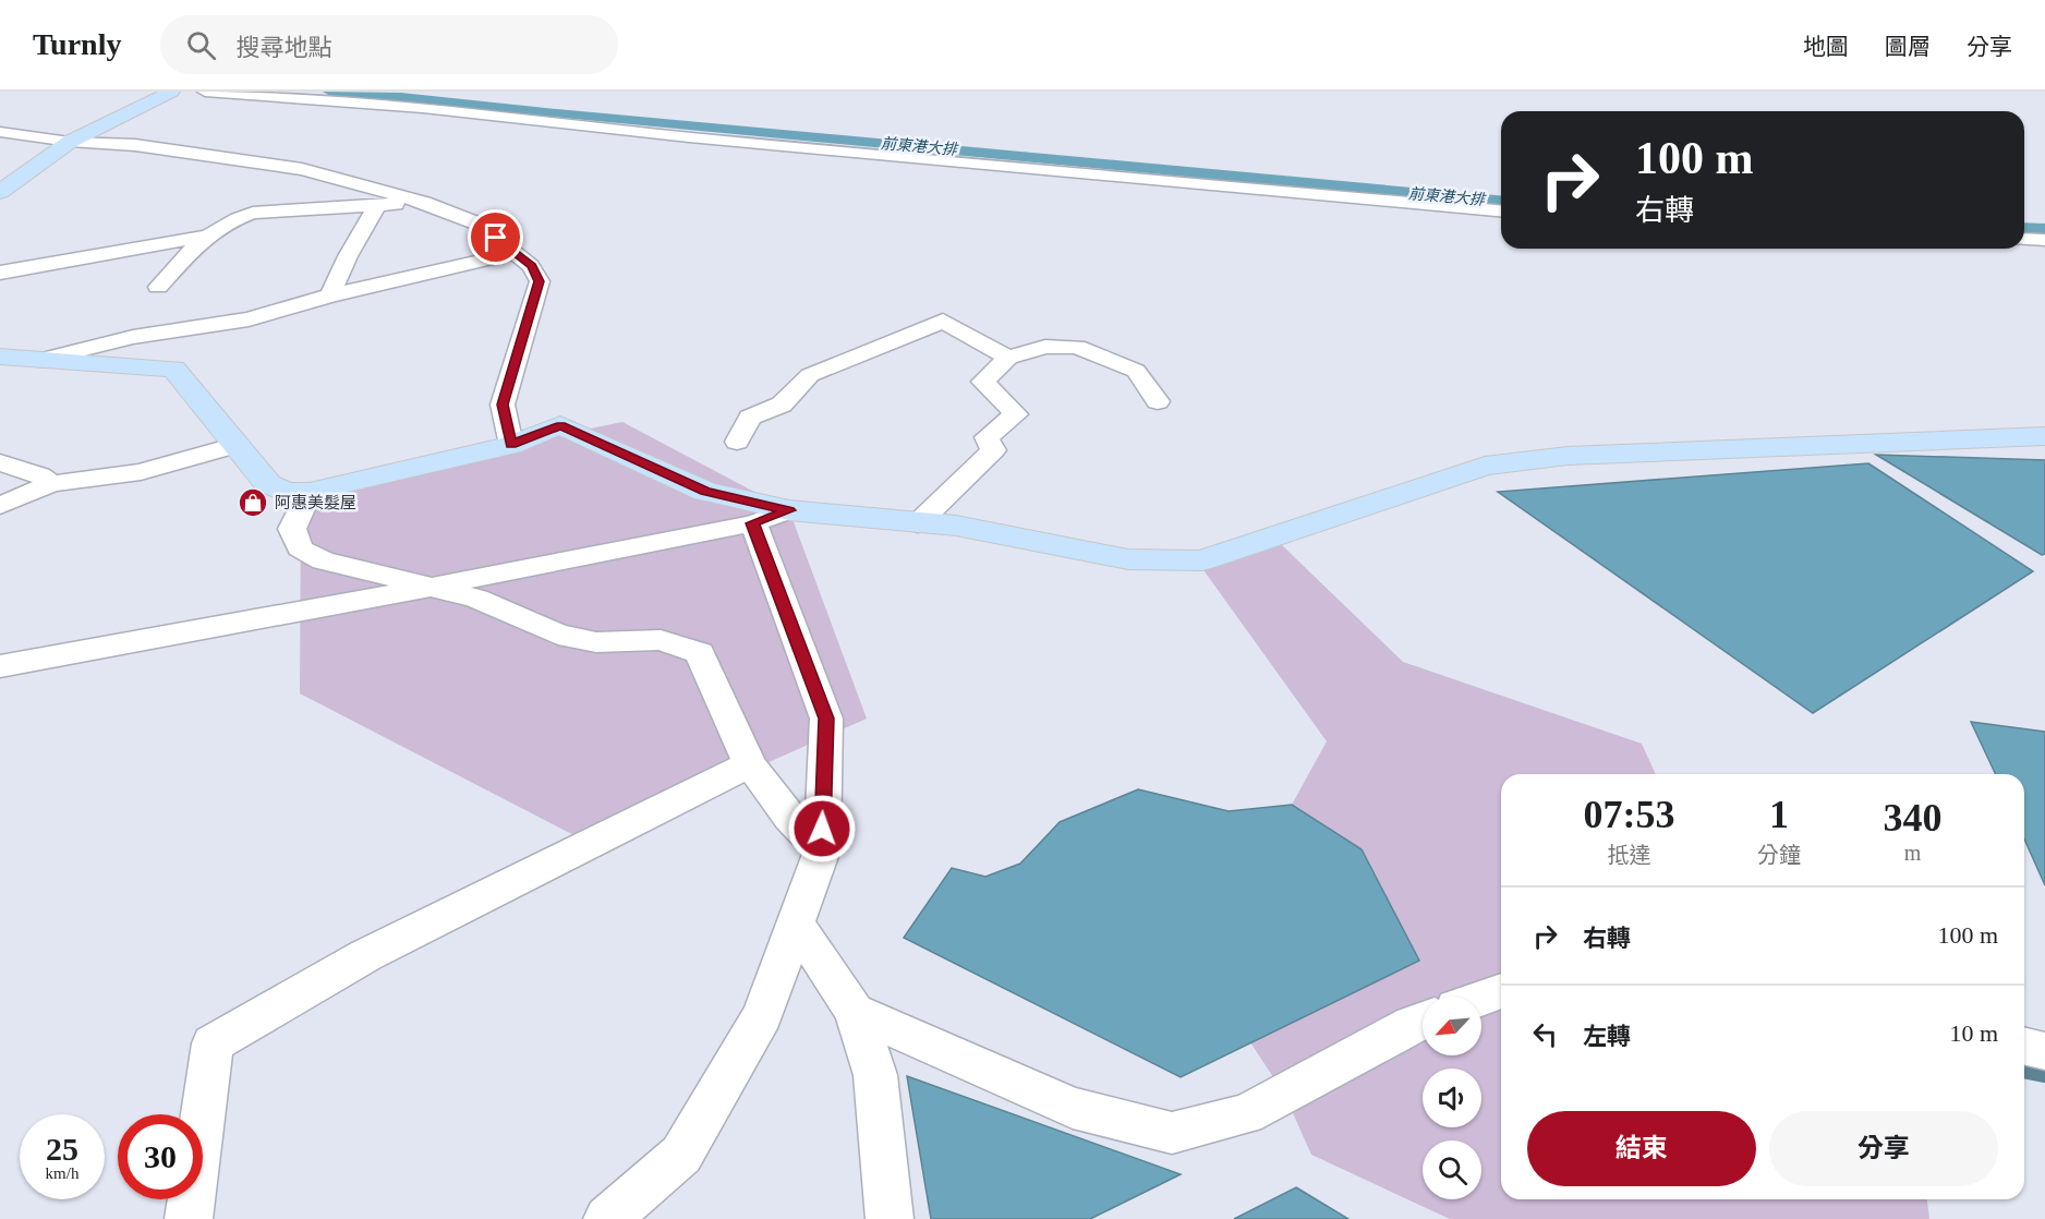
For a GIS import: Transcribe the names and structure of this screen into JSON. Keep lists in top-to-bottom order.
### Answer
{
  "water": ["前東港大排"],
  "places": {
    "shop": ["阿惠美髮屋"]
  },
  "north": "bottom left",
  "page": {
    "header": "Turnly",
    "search": "搜尋地點",
    "nav": ["地圖", "圖層", "分享"],
    "turn": ["100 m", "右轉"],
    "eta": [
      "07:53",
      "抵達",
      "1",
      "分鐘",
      "340",
      "m"
    ],
    "list": [
      {
        "name": "右轉",
        "value": "100 m"
      },
      {
        "name": "左轉",
        "value": "10 m"
      }
    ],
    "buttons": ["結束", "分享"],
    "speed": "25 km/h",
    "limit": "30"
  }
}
